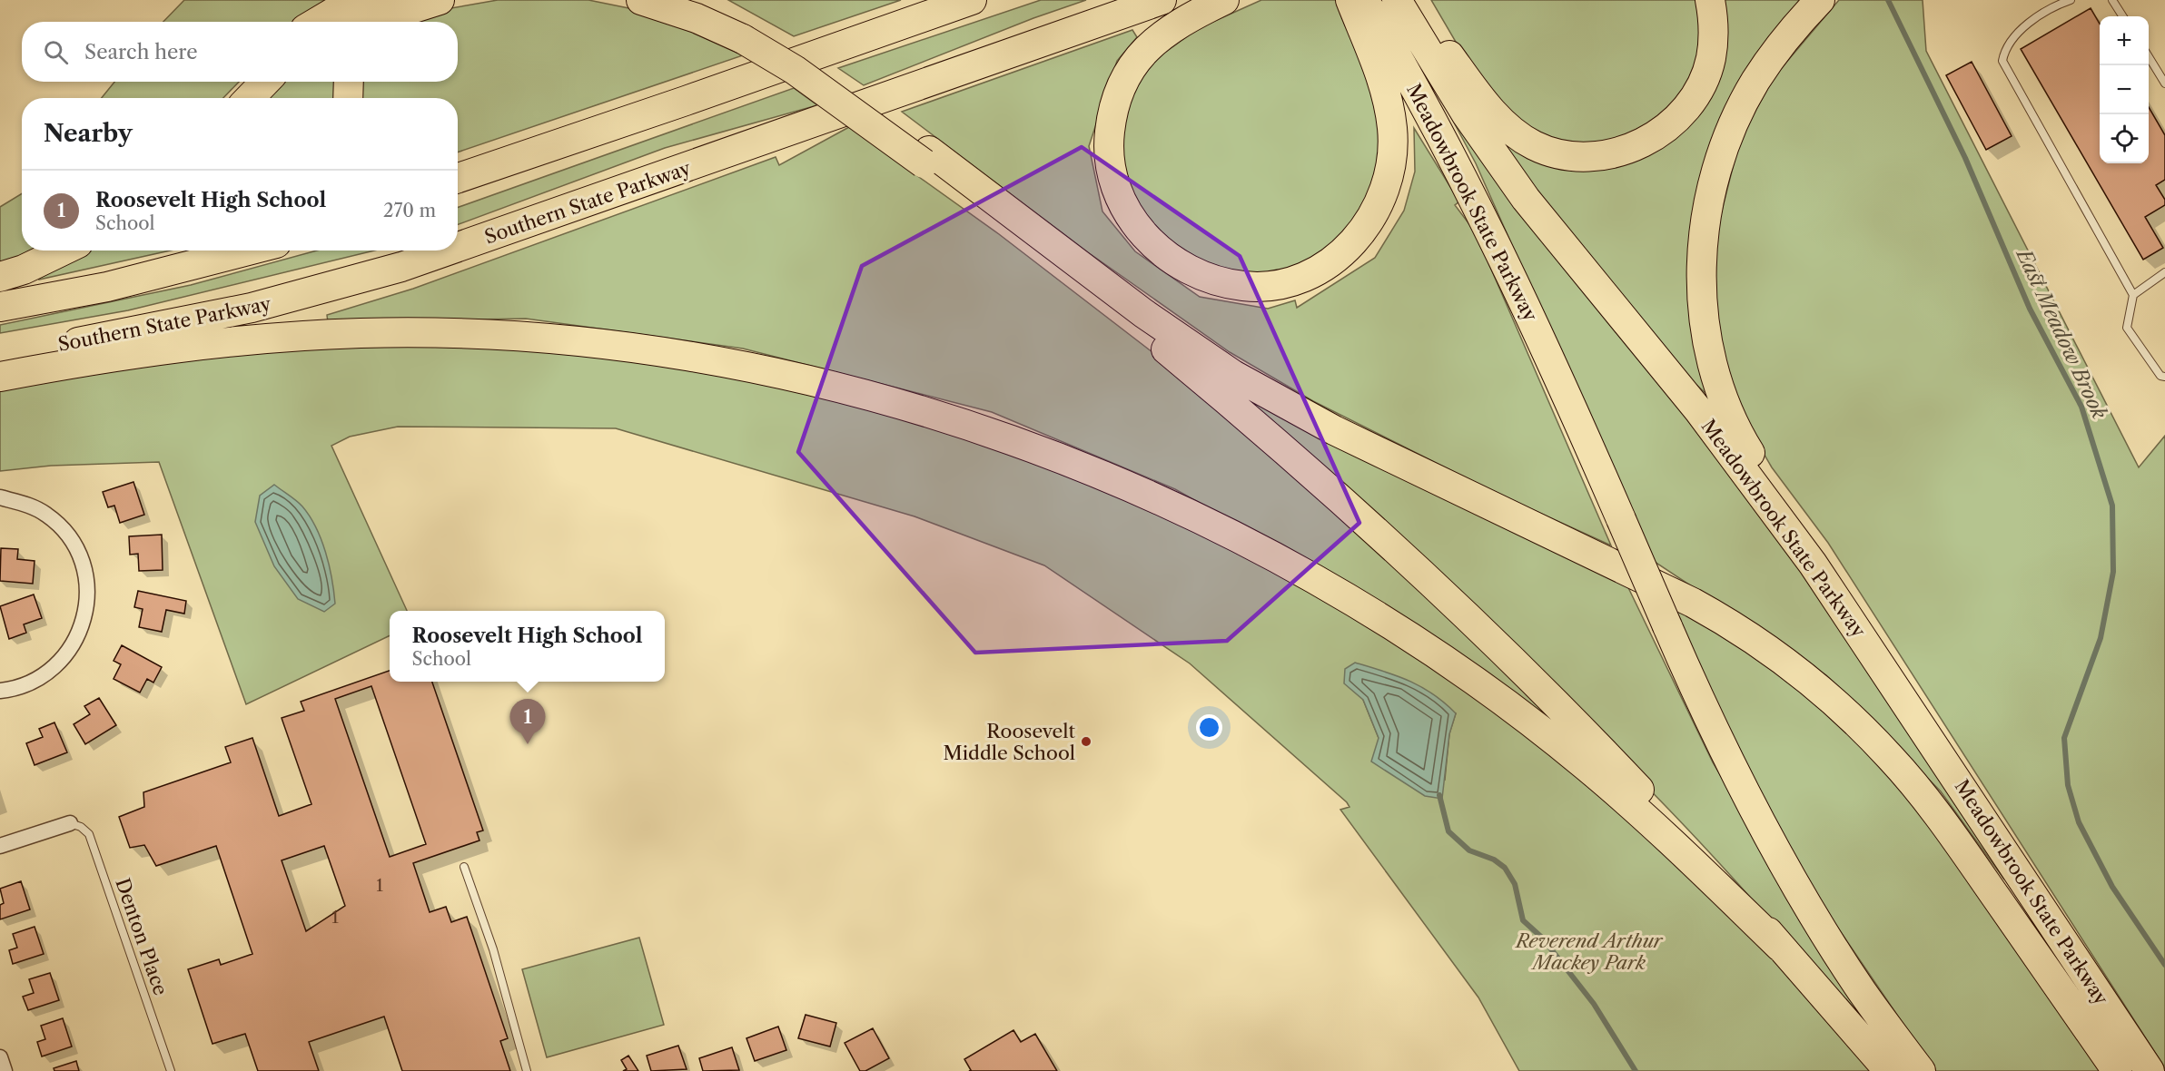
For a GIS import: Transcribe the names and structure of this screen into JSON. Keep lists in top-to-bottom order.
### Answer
{
  "streets": {
    "highway": ["Southern State Parkway", "Meadowbrook State Parkway"],
    "lane": ["Denton Place"]
  },
  "water": ["East Meadow Brook"],
  "parks": ["Reverend Arthur Mackey Park"],
  "places": ["Roosevelt Middle School"],
  "house_numbers": ["1", "1"],
  "page": {
    "map_buttons": ["+", "−"],
    "search": "Search here",
    "heading": "Nearby",
    "list": [
      {
        "mark": "1",
        "name": "Roosevelt High School",
        "note": "School",
        "value": "270 m"
      }
    ],
    "popup": ["Roosevelt High School", "School"],
    "pins": "1"
  }
}
